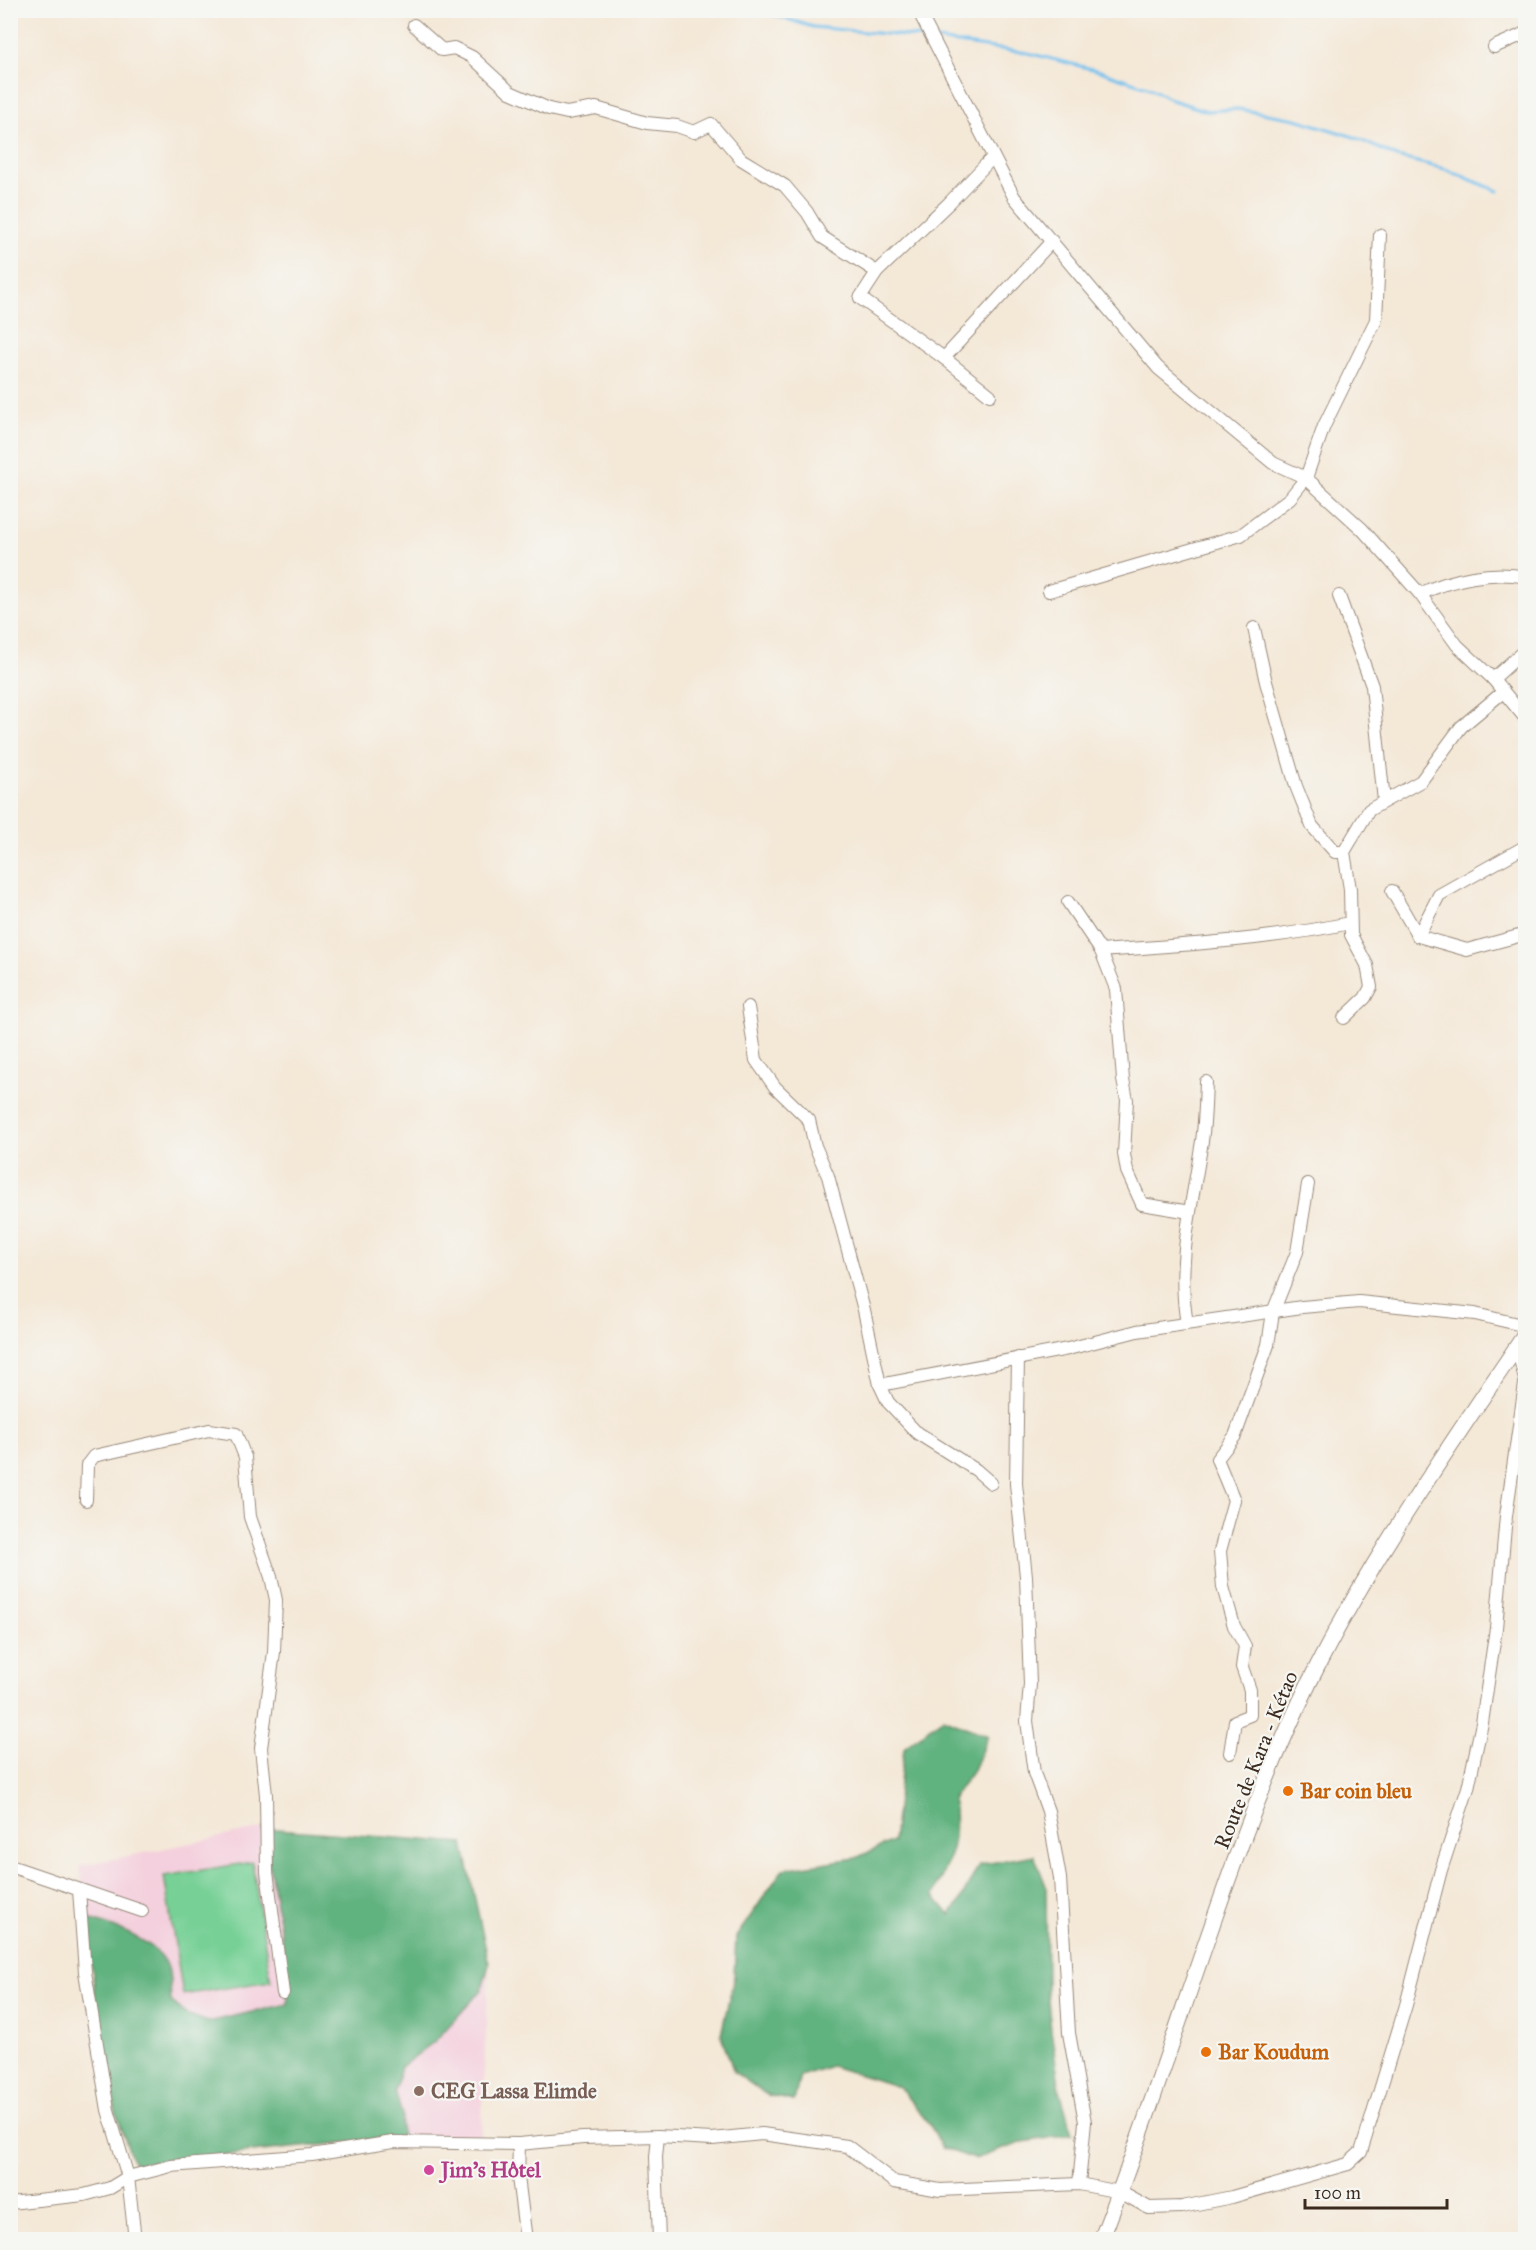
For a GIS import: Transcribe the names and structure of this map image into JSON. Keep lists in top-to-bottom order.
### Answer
{
  "streets": {
    "main road": ["Route de Kara - Kétao"]
  },
  "places": [
    "Bar coin bleu",
    "Bar Koudum",
    "CEG Lassa Elimde",
    "Jim's Hôtel"
  ],
  "scale_bar": "100 m"
}
